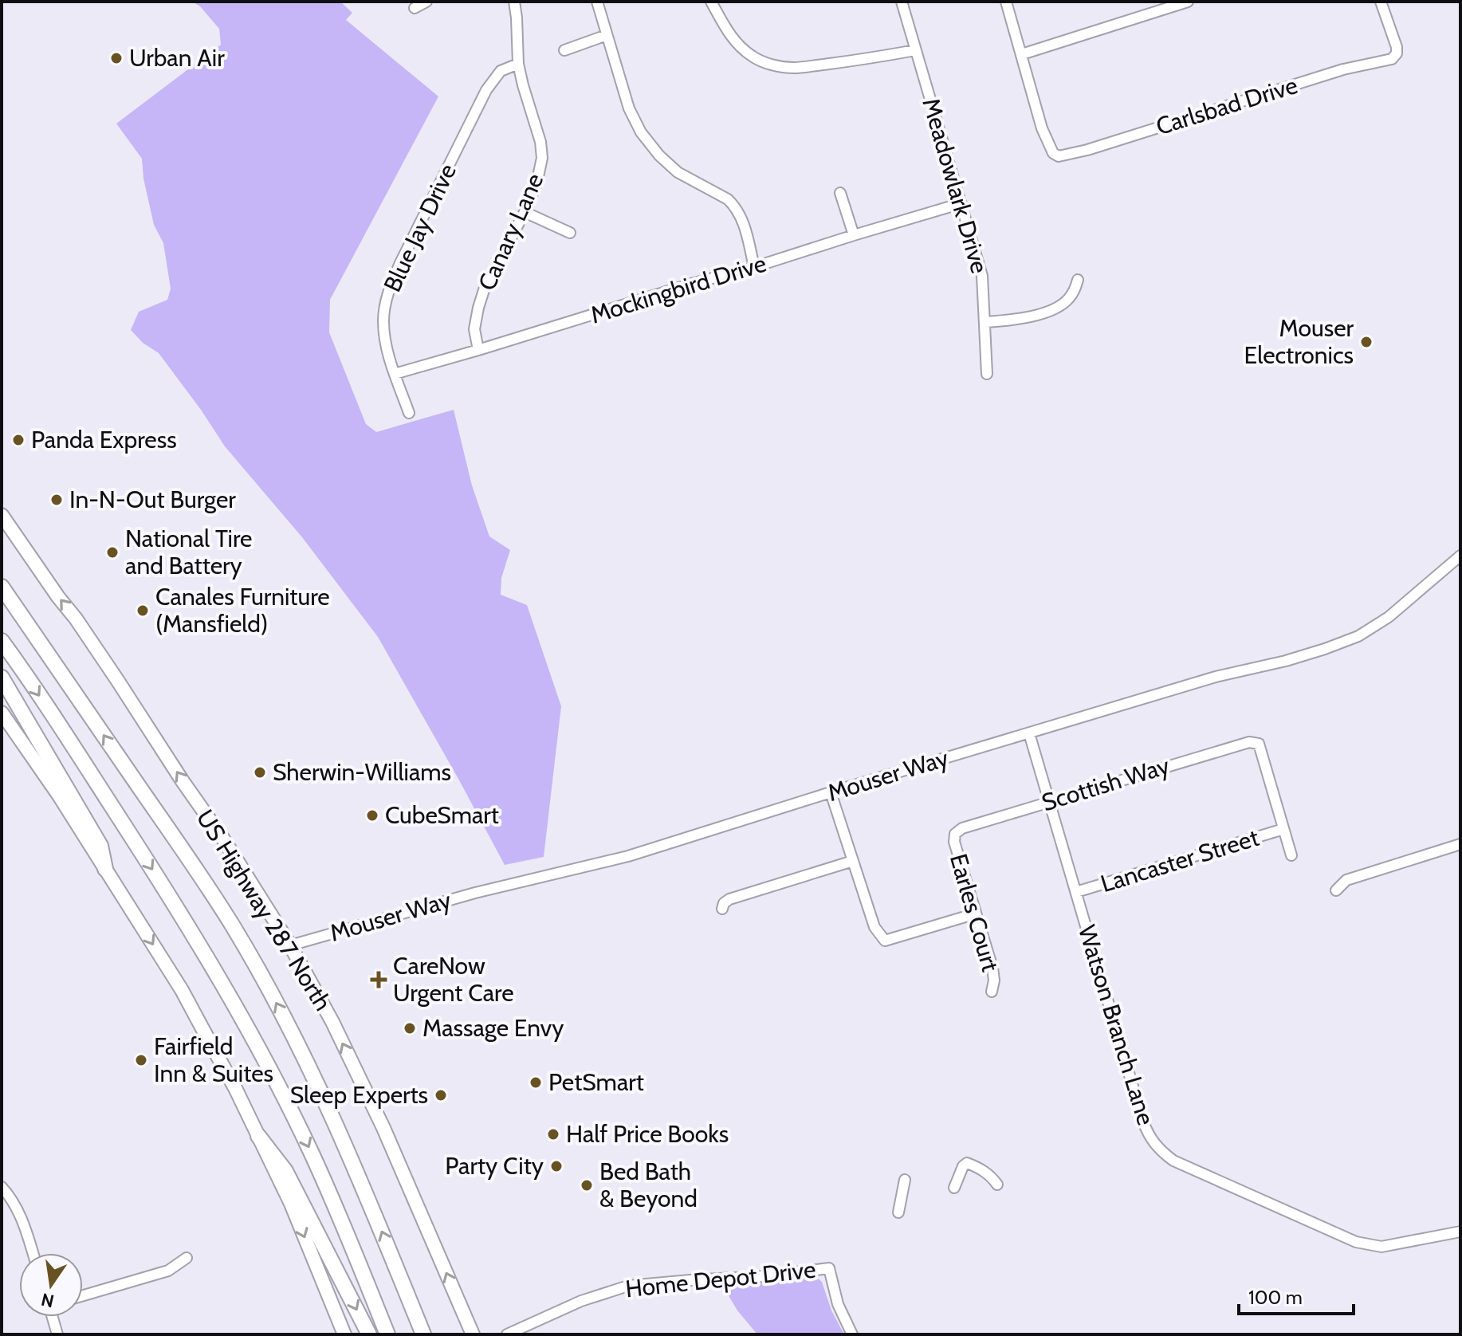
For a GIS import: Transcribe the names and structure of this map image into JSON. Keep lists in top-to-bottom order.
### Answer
{
  "streets": {
    "main road": ["US Highway 287 North"],
    "street": [
      "Carlsbad Drive",
      "Meadowlark Drive",
      "Blue Jay Drive",
      "Canary Lane",
      "Mockingbird Drive",
      "Mouser Way",
      "Scottish Way",
      "Lancaster Street",
      "Earles Court",
      "Watson Branch Lane",
      "Home Depot Drive"
    ]
  },
  "crossings": [
    ["Meadowlark Drive", "Mockingbird Drive"],
    ["Blue Jay Drive", "Canary Lane"],
    ["Blue Jay Drive", "Mockingbird Drive"],
    ["Canary Lane", "Mockingbird Drive"],
    ["Mouser Way", "US Highway 287 North"],
    ["Mouser Way", "Watson Branch Lane"],
    ["Scottish Way", "Lancaster Street"],
    ["Scottish Way", "Earles Court"],
    ["Scottish Way", "Watson Branch Lane"],
    ["Lancaster Street", "Watson Branch Lane"]
  ],
  "one_way": ["US Highway 287 North"],
  "places": {
    "other": [
      "Urban Air",
      "Mouser Electronics",
      "Panda Express",
      "In-N-Out Burger",
      "National Tire and Battery",
      "Canales Furniture (Mansfield)",
      "Sherwin-Williams",
      "CubeSmart",
      "Massage Envy",
      "Fairfield Inn & Suites",
      "PetSmart",
      "Sleep Experts",
      "Half Price Books",
      "Party City",
      "Bed Bath & Beyond"
    ],
    "health": ["CareNow Urgent Care"]
  },
  "scale_bar": "100 m",
  "north": "bottom"
}
